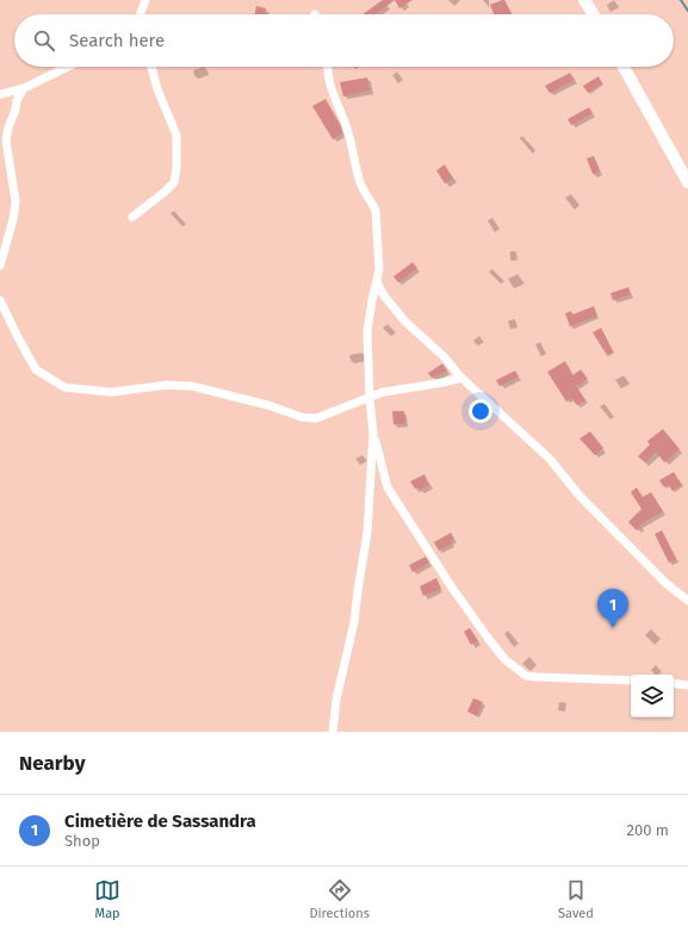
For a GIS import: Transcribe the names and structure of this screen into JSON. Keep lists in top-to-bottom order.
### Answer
{
  "page": {
    "search": "Search here",
    "pins": "1",
    "heading": "Nearby",
    "list": [
      {
        "mark": "1",
        "name": "Cimetière de Sassandra",
        "note": "Shop",
        "value": "200 m"
      }
    ],
    "nav": ["Map", "Directions", "Saved"]
  }
}
